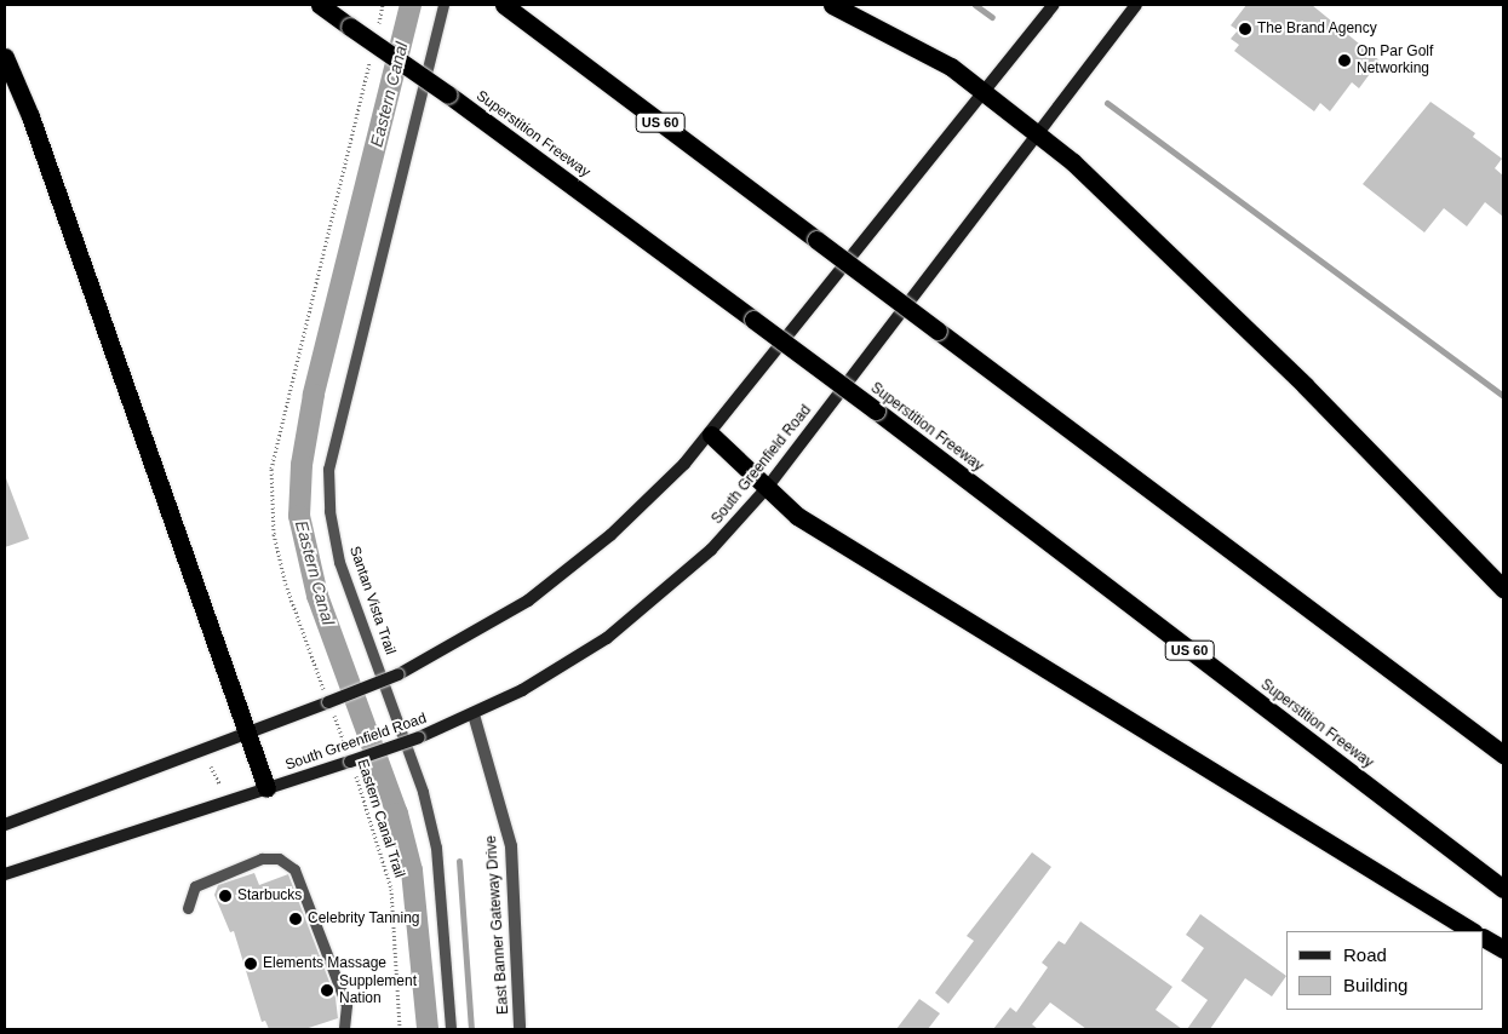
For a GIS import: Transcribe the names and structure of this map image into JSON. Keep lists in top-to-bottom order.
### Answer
{
  "streets": {
    "highway": ["US 60", "Superstition Freeway"],
    "main road": ["South Greenfield Road"],
    "street": ["East Banner Gateway Drive"],
    "lane": ["Santan Vista Trail"],
    "path": ["Eastern Canal Trail"]
  },
  "crossings": [
    ["South Greenfield Road", "Eastern Canal Trail"],
    ["South Greenfield Road", "East Banner Gateway Drive"]
  ],
  "water": ["Eastern Canal"],
  "places": [
    "The Brand Agency",
    "On Par Golf Networking",
    "Starbucks",
    "Celebrity Tanning",
    "Elements Massage",
    "Supplement Nation"
  ],
  "legend": ["Road", "Building"]
}
